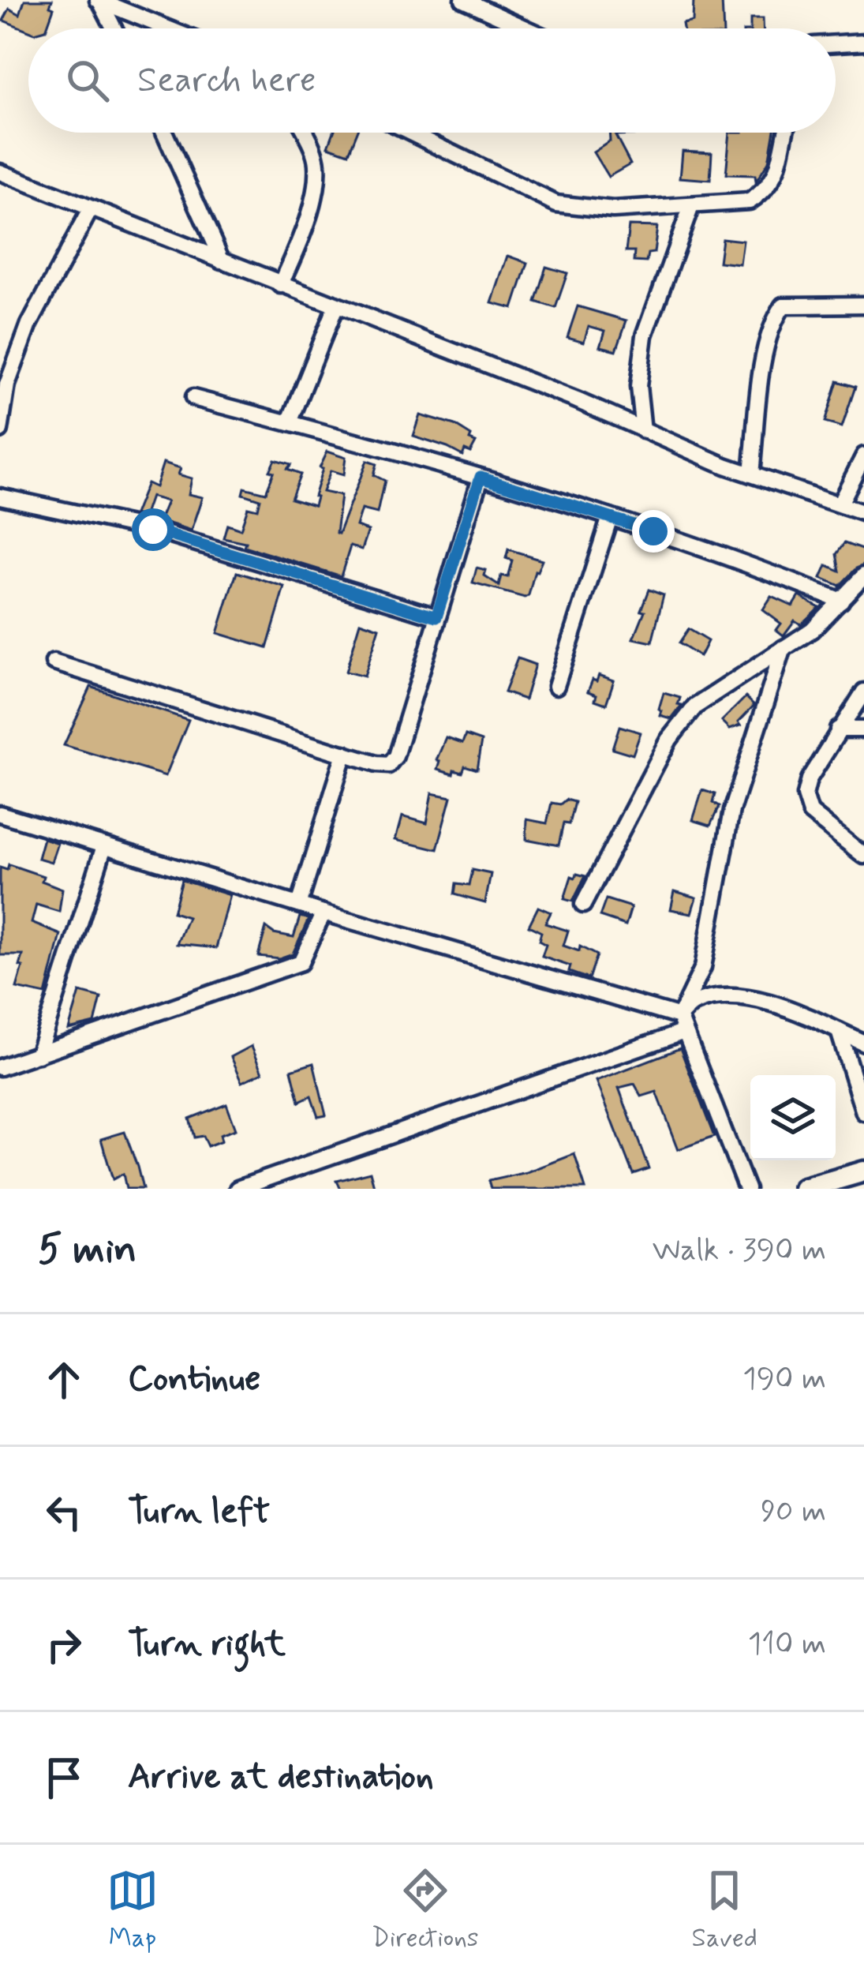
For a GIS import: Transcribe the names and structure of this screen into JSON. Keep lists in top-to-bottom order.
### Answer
{
  "page": {
    "search": "Search here",
    "heading": ["5 min", "Walk · 390 m"],
    "list": [
      ["Continue", "190 m"],
      ["Turn left", "90 m"],
      ["Turn right", "110 m"],
      "Arrive at destination"
    ],
    "nav": ["Map", "Directions", "Saved"]
  }
}
